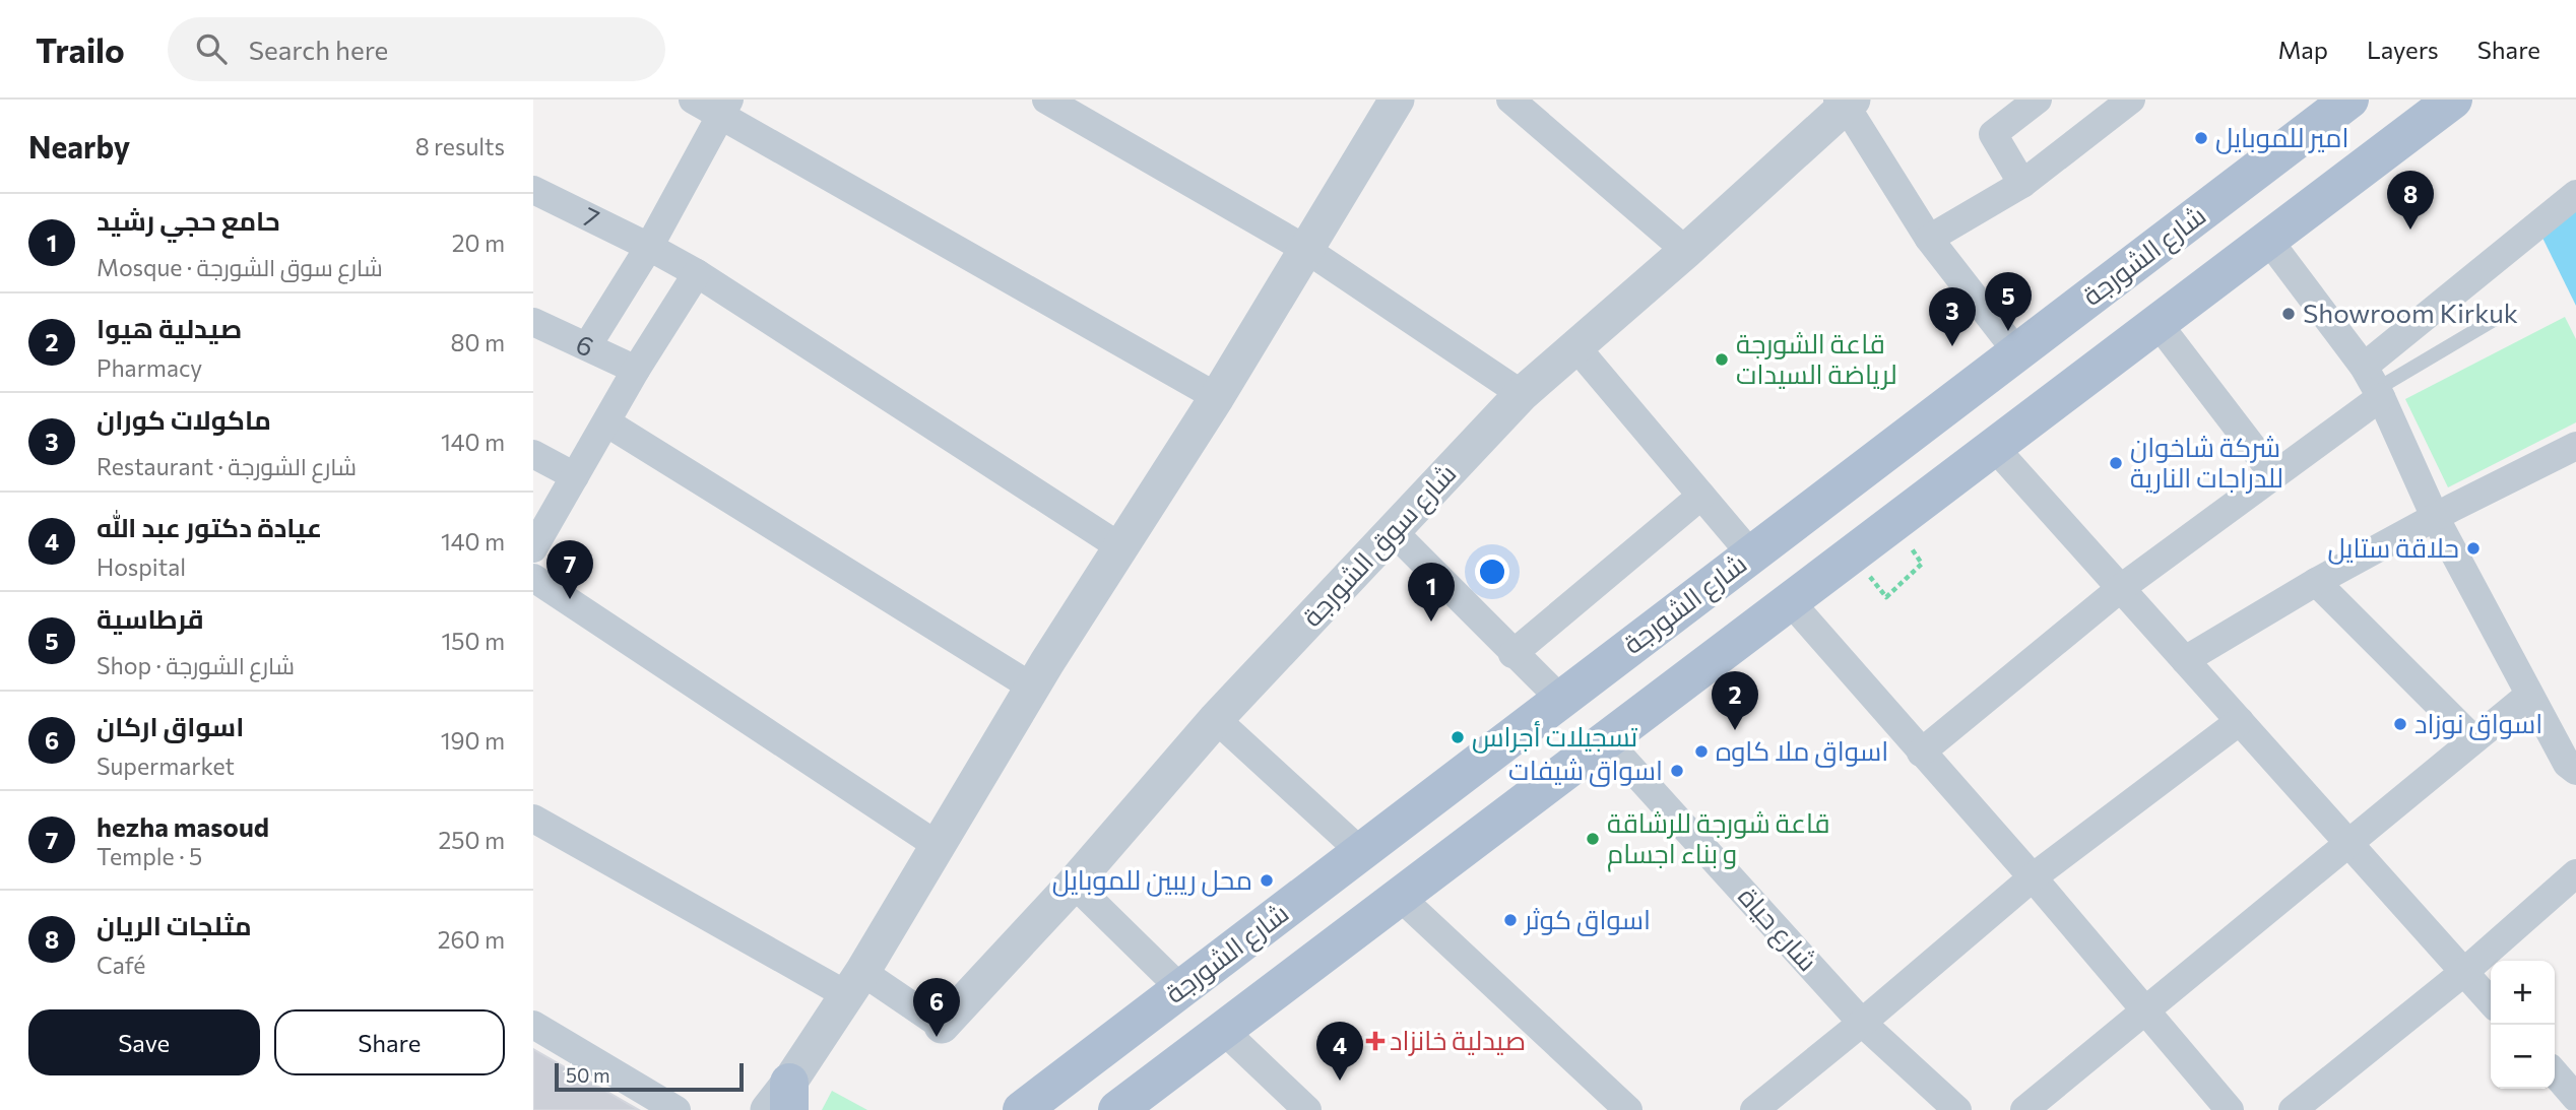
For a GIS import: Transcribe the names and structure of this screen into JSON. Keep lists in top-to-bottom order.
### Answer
{
  "streets": {
    "main road": ["شارع الشورجة"],
    "street": [
      "7",
      "6",
      "شارع سوق الشورجة",
      "شارع حياة"
    ]
  },
  "places": {
    "other": [
      "امير للموبايل",
      "Showroom Kirkuk",
      "قاعة الشورجة لرياضة السيدات",
      "شركة شاخوان للدراجات النارية",
      "حلاقة ستايل",
      "اسواق نوزاد",
      "تسجيلات أجراس",
      "اسواق ملا كاوه",
      "اسواق شيفات",
      "قاعة شورجة للرشاقة و بناء اجسام",
      "محل ريبين للموبايل",
      "اسواق كوثر"
    ],
    "health": ["صيدلية خانزاد"]
  },
  "scale_bar": "50 m",
  "page": {
    "header": "Trailo",
    "search": "Search here",
    "nav": ["Map", "Layers", "Share"],
    "heading": ["Nearby", "8 results"],
    "pins": [
      "8",
      "5",
      "3",
      "7",
      "1",
      "2",
      "6",
      "4"
    ],
    "list": [
      {
        "mark": "1",
        "name": "حامع حجي رشيد",
        "note": "Mosque · شارع سوق الشورجة",
        "value": "20 m"
      },
      {
        "mark": "2",
        "name": "صيدلية هيوا",
        "note": "Pharmacy",
        "value": "80 m"
      },
      {
        "mark": "3",
        "name": "ماكولات كوران",
        "note": "Restaurant · شارع الشورجة",
        "value": "140 m"
      },
      {
        "mark": "4",
        "name": "عيادة دكتور عبد الله",
        "note": "Hospital",
        "value": "140 m"
      },
      {
        "mark": "5",
        "name": "قرطاسية",
        "note": "Shop · شارع الشورجة",
        "value": "150 m"
      },
      {
        "mark": "6",
        "name": "اسواق اركان",
        "note": "Supermarket",
        "value": "190 m"
      },
      {
        "mark": "7",
        "name": "hezha masoud",
        "note": "Temple · 5",
        "value": "250 m"
      },
      {
        "mark": "8",
        "name": "مثلجات الريان",
        "note": "Café",
        "value": "260 m"
      }
    ],
    "map_buttons": ["+", "−"],
    "buttons": ["Save", "Share"],
    "scale": "50 m"
  }
}
